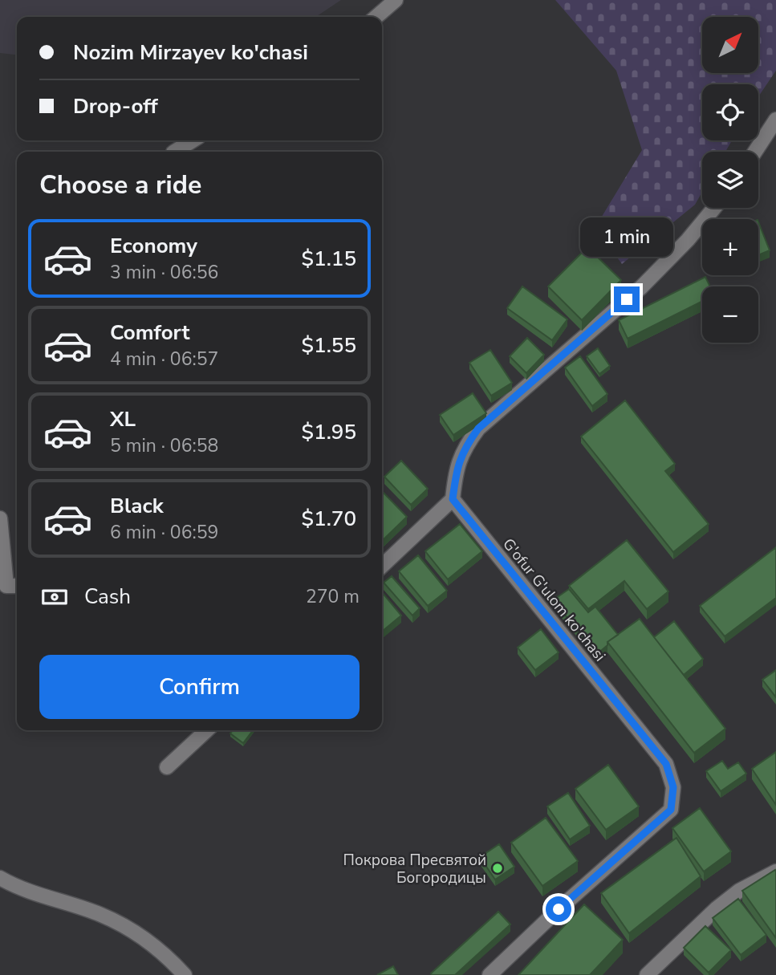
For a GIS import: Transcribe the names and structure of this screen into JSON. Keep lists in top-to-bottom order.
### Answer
{
  "streets": {
    "street": ["G'ofur G'ulom ko'chasi"]
  },
  "places": ["Покрова Пресвятой Богородицы"],
  "north": "top right",
  "page": {
    "map_buttons": ["+", "−"],
    "banner": ["Nozim Mirzayev ko'chasi", "Drop-off"],
    "heading": "Choose a ride",
    "bubble": "1 min",
    "list": [
      {
        "name": "Economy",
        "note": "3 min · 06:56",
        "value": "$1.15"
      },
      {
        "name": "Comfort",
        "note": "4 min · 06:57",
        "value": "$1.55"
      },
      {
        "name": "XL",
        "note": "5 min · 06:58",
        "value": "$1.95"
      },
      {
        "name": "Black",
        "note": "6 min · 06:59",
        "value": "$1.70"
      }
    ],
    "pay": ["Cash", "270 m"],
    "buttons": "Confirm"
  }
}
